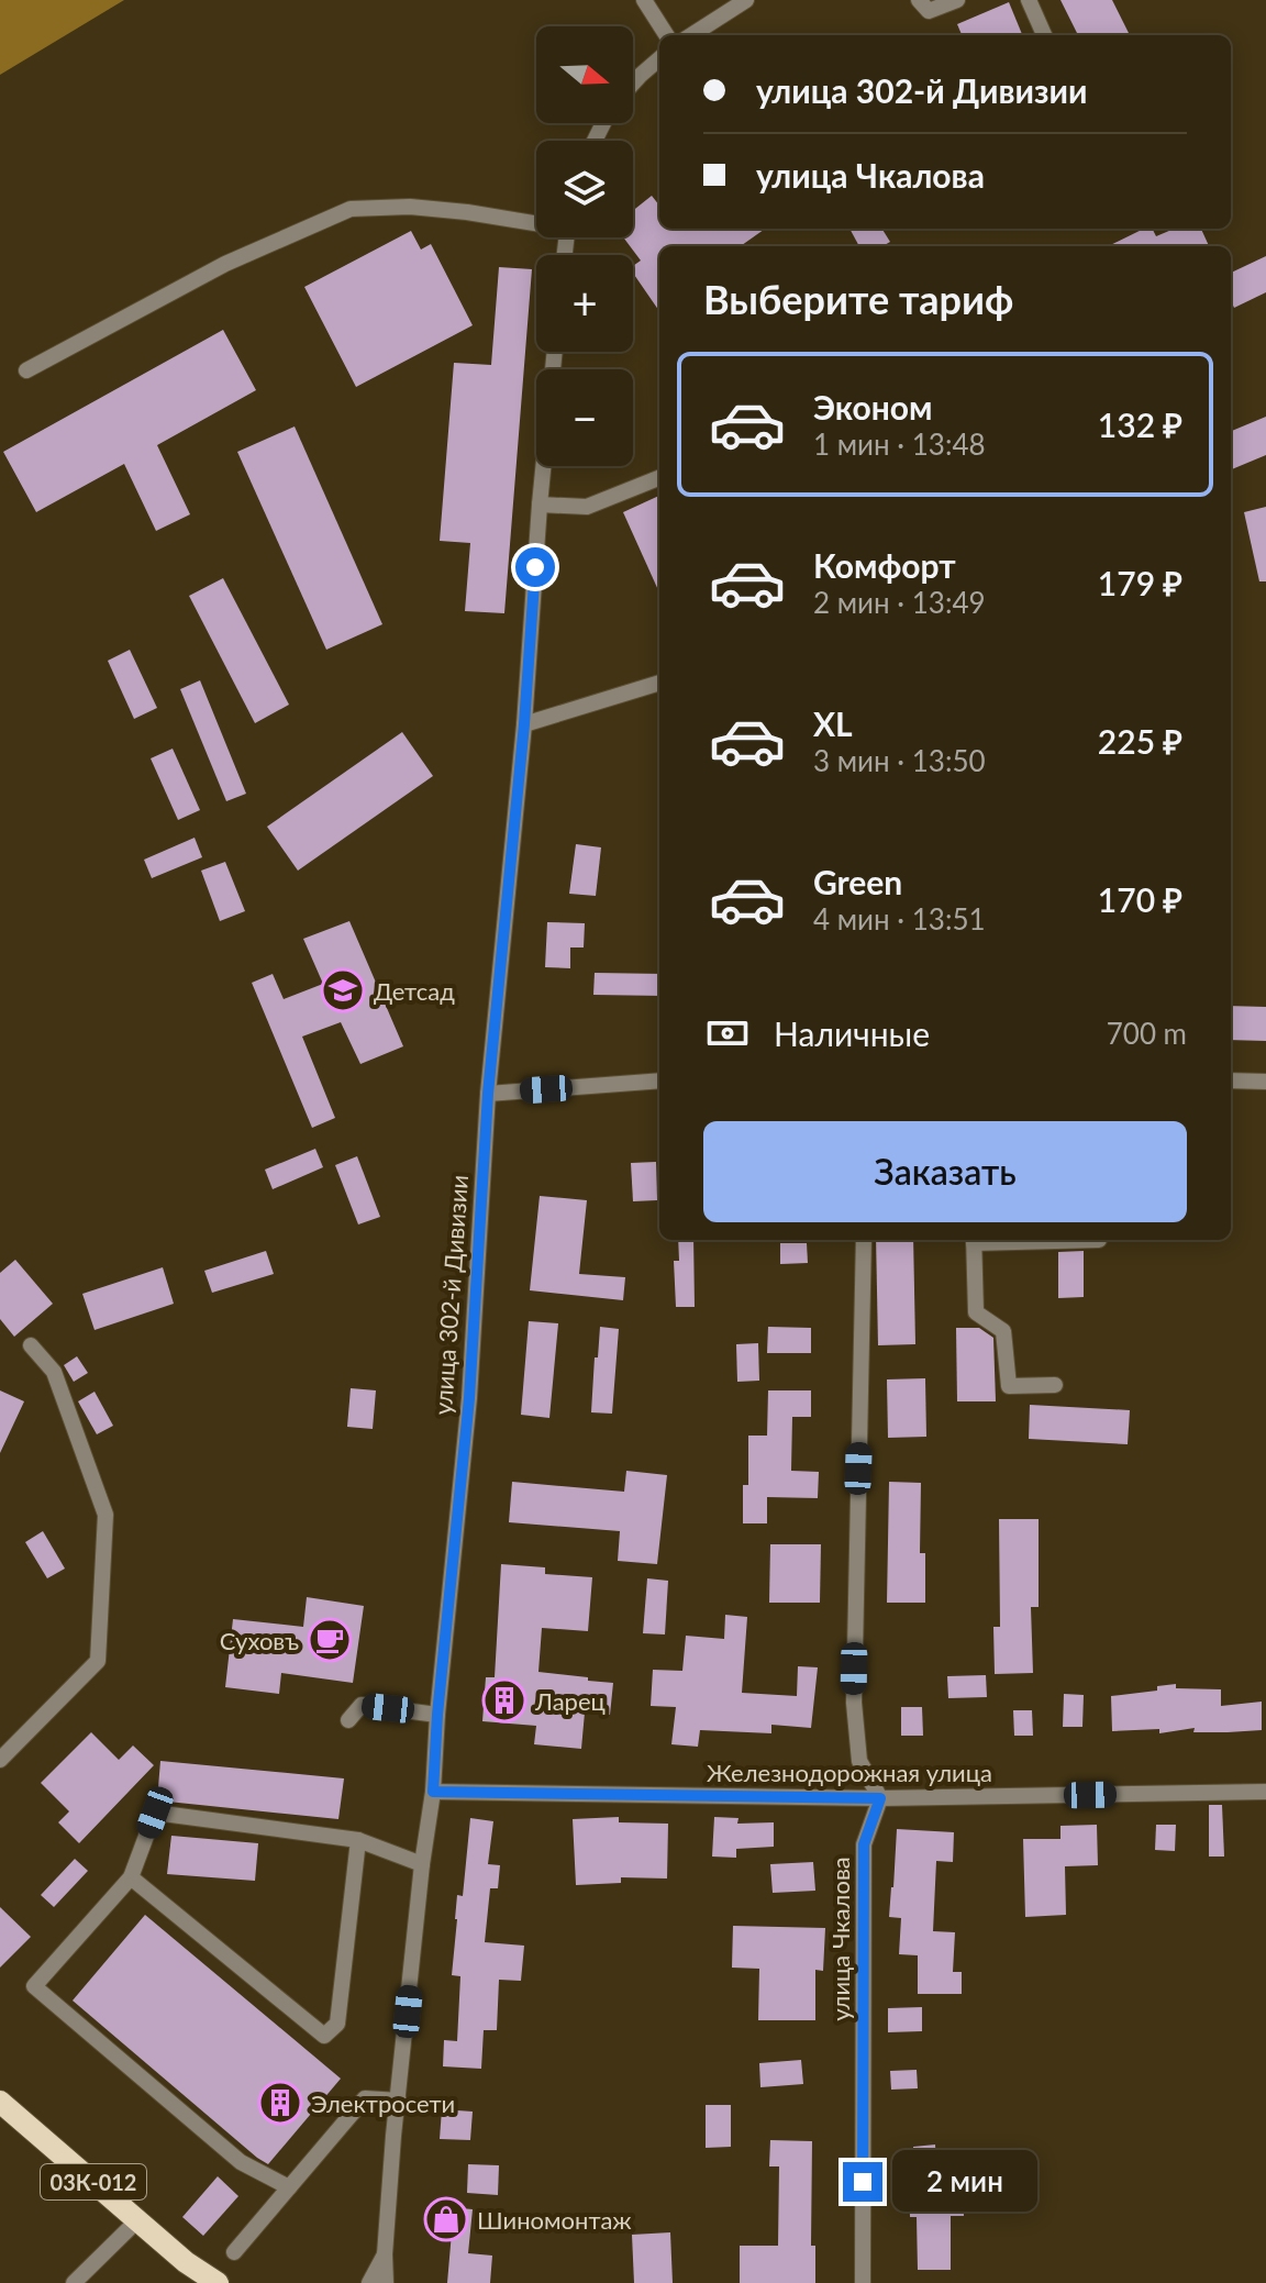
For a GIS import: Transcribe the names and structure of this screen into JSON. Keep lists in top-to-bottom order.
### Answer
{
  "streets": {
    "main road": ["03К-012"],
    "street": ["улица 302-й Дивизии", "Железнодорожная улица", "улица Чкалова"]
  },
  "crossings": [
    ["улица 302-й Дивизии", "Железнодорожная улица"],
    ["Железнодорожная улица", "улица Чкалова"]
  ],
  "places": {
    "school or university": ["Детсад"],
    "cafe": ["Суховъ"],
    "building": ["Ларец", "Электросети"],
    "shop": ["Шиномонтаж"]
  },
  "north": "right",
  "page": {
    "map_buttons": ["+", "−"],
    "banner": ["улица 302-й Дивизии", "улица Чкалова"],
    "heading": "Выберите тариф",
    "list": [
      {
        "name": "Эконом",
        "note": "1 мин · 13:48",
        "value": "132 ₽"
      },
      {
        "name": "Комфорт",
        "note": "2 мин · 13:49",
        "value": "179 ₽"
      },
      {
        "name": "XL",
        "note": "3 мин · 13:50",
        "value": "225 ₽"
      },
      {
        "name": "Green",
        "note": "4 мин · 13:51",
        "value": "170 ₽"
      }
    ],
    "pay": ["Наличные", "700 m"],
    "buttons": "Заказать",
    "bubble": "2 мин"
  }
}
